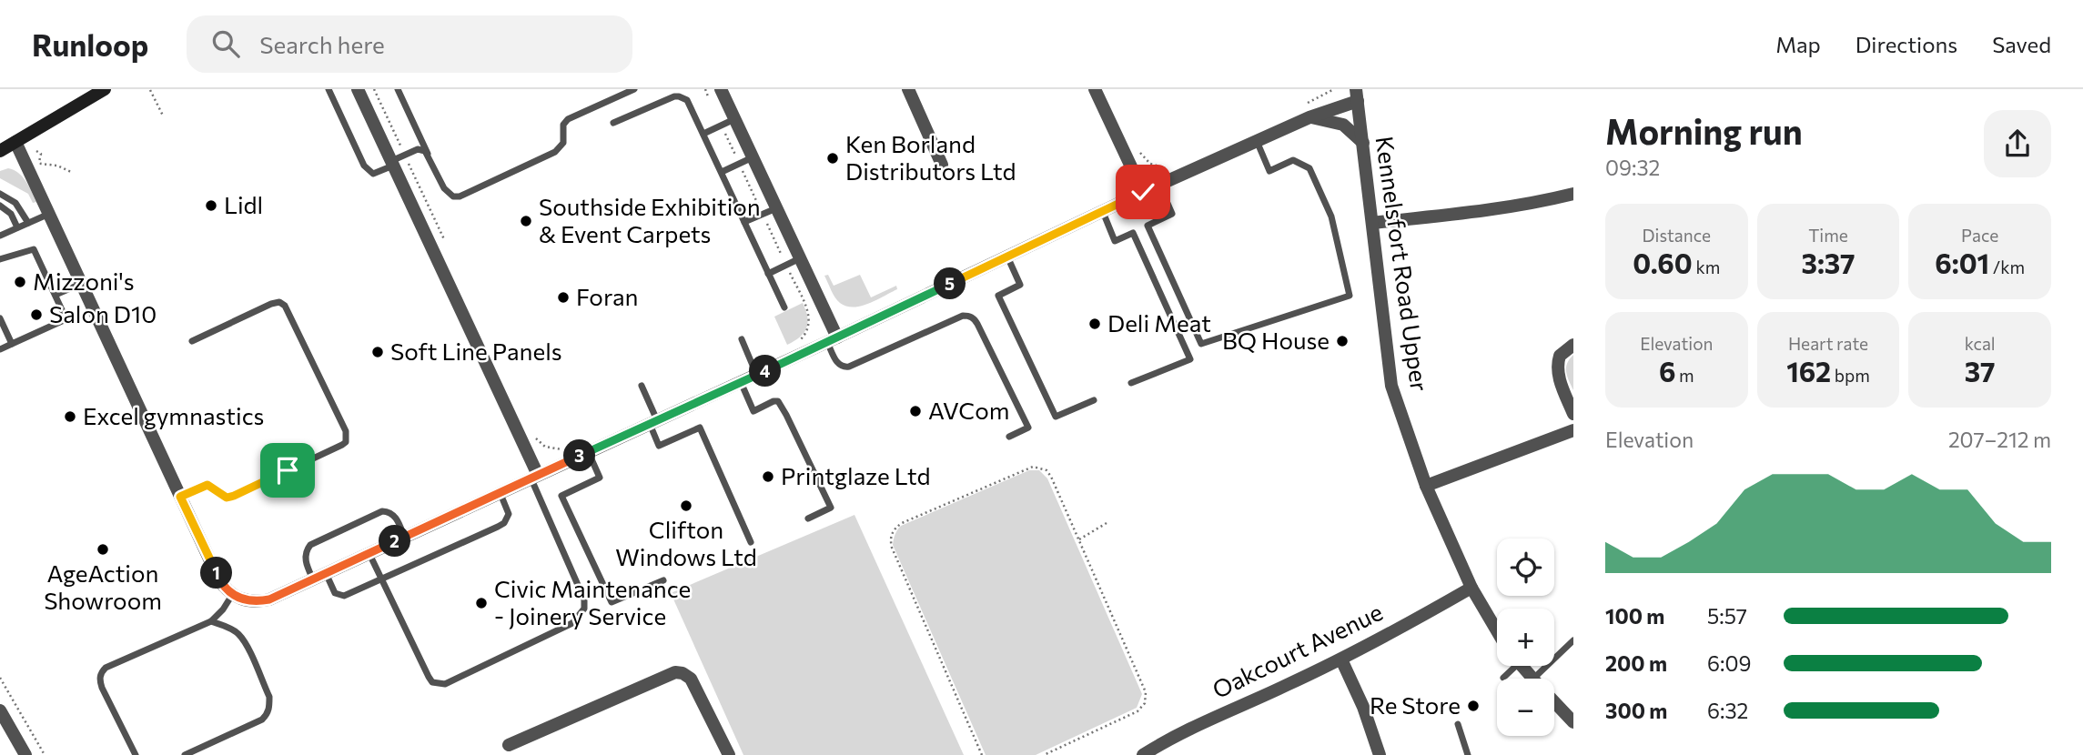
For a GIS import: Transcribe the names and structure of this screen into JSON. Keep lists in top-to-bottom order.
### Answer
{
  "streets": {
    "street": ["Kennelsfort Road Upper", "Oakcourt Avenue"]
  },
  "crossings": [
    ["Kennelsfort Road Upper", "Oakcourt Avenue"]
  ],
  "places": [
    "Ken Borland Distributors Ltd",
    "Lidl",
    "Southside Exhibition & Event Carpets",
    "Mizzoni's",
    "Foran",
    "Salon D10",
    "Deli Meat",
    "BQ House",
    "Soft Line Panels",
    "AVCom",
    "Excel gymnastics",
    "Printglaze Ltd",
    "Clifton Windows Ltd",
    "AgeAction Showroom",
    "Civic Maintenance - Joinery Service",
    "Re Store"
  ],
  "page": {
    "header": "Runloop",
    "search": "Search here",
    "nav": ["Map", "Directions", "Saved"],
    "heading": ["Morning run", "09:32"],
    "stats": [
      ["Distance", "0.60 km"],
      ["Time", "3:37"],
      ["Pace", "6:01 /km"],
      ["Elevation", "6 m"],
      ["Heart rate", "162 bpm"],
      ["kcal", "37"]
    ],
    "pins": [
      "5",
      "4",
      "3",
      "2",
      "1"
    ],
    "chart": ["Elevation", "207–212 m"],
    "map_buttons": ["+", "−"],
    "list": [
      {
        "name": "100 m",
        "note": "5:57"
      },
      {
        "name": "200 m",
        "note": "6:09"
      },
      {
        "name": "300 m",
        "note": "6:32"
      }
    ]
  }
}
